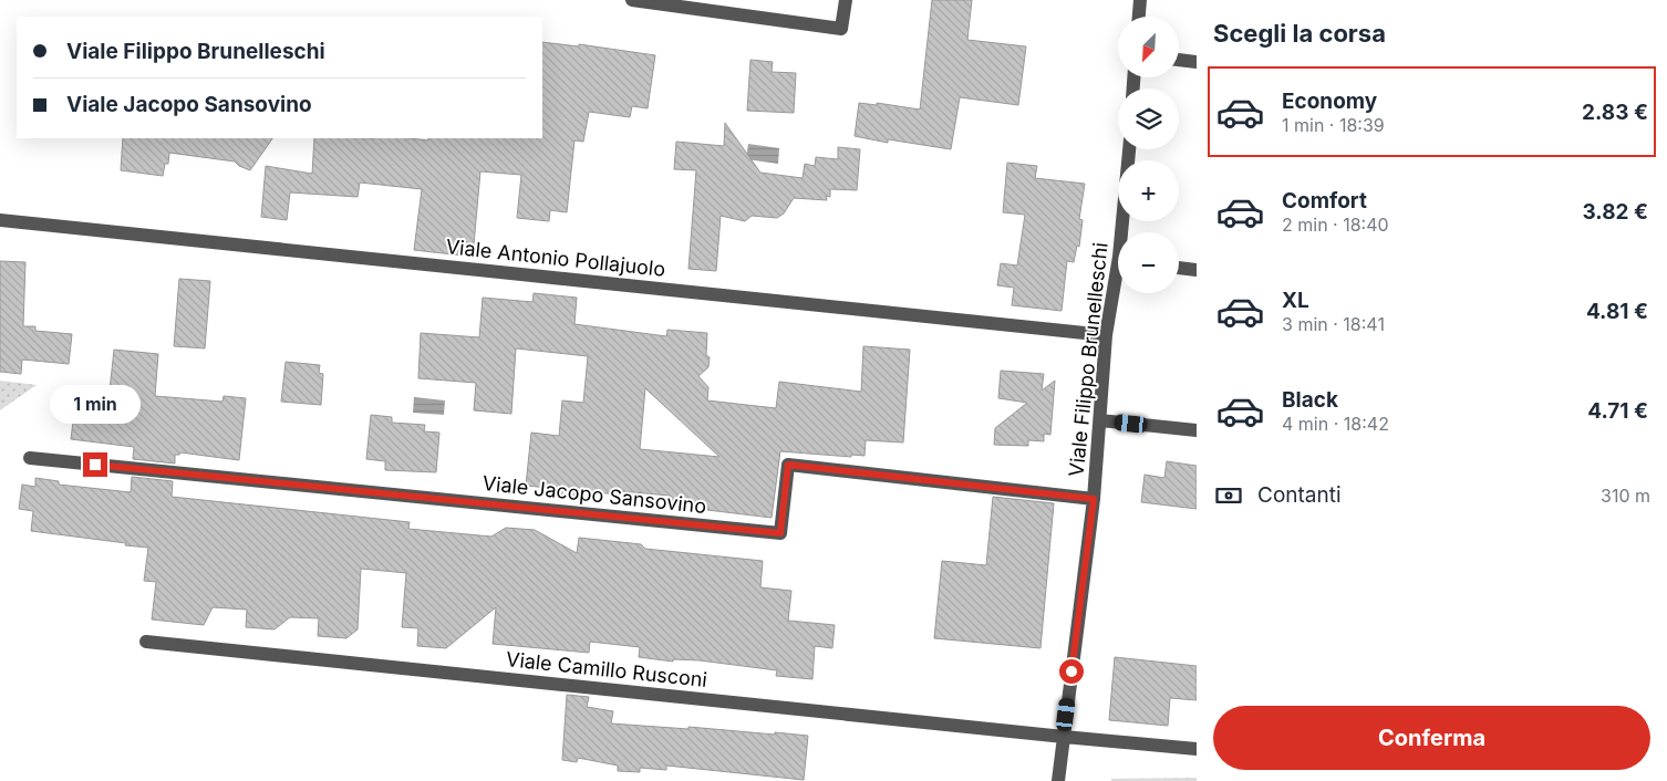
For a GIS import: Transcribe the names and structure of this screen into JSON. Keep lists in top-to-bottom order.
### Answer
{
  "streets": {
    "street": [
      "Viale Antonio Pollajuolo",
      "Viale Filippo Brunelleschi",
      "Viale Jacopo Sansovino",
      "Viale Camillo Rusconi"
    ]
  },
  "crossings": [
    ["Viale Antonio Pollajuolo", "Viale Filippo Brunelleschi"],
    ["Viale Filippo Brunelleschi", "Viale Jacopo Sansovino"],
    ["Viale Filippo Brunelleschi", "Viale Camillo Rusconi"]
  ],
  "north": "bottom left",
  "page": {
    "heading": "Scegli la corsa",
    "map_buttons": ["+", "−"],
    "banner": ["Viale Filippo Brunelleschi", "Viale Jacopo Sansovino"],
    "list": [
      {
        "name": "Economy",
        "note": "1 min · 18:39",
        "value": "2.83 €"
      },
      {
        "name": "Comfort",
        "note": "2 min · 18:40",
        "value": "3.82 €"
      },
      {
        "name": "XL",
        "note": "3 min · 18:41",
        "value": "4.81 €"
      },
      {
        "name": "Black",
        "note": "4 min · 18:42",
        "value": "4.71 €"
      }
    ],
    "bubble": "1 min",
    "pay": ["Contanti", "310 m"],
    "buttons": "Conferma"
  }
}
